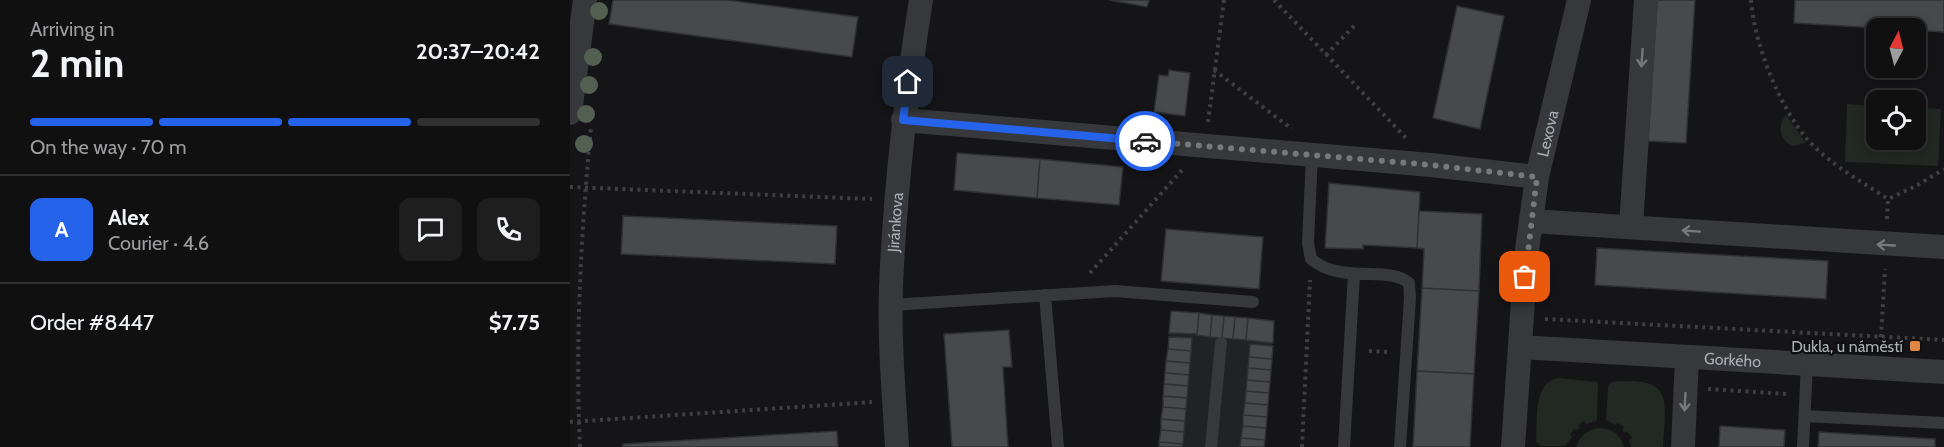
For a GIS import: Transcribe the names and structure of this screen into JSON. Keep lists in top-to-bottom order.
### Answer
{
  "streets": {
    "street": ["Lexova", "Jiránkova", "Gorkého"]
  },
  "crossings": [
    ["Lexova", "Gorkého"]
  ],
  "places": {
    "transit": ["Dukla, u náměstí"]
  },
  "north": "top",
  "page": {
    "heading": ["2 min", "Arriving in", "20:37–20:42"],
    "panel": [
      "Alex",
      "Courier · 4.6",
      "Order #8447",
      "$7.75"
    ],
    "bar": "On the way · 70 m",
    "round": "A"
  }
}
